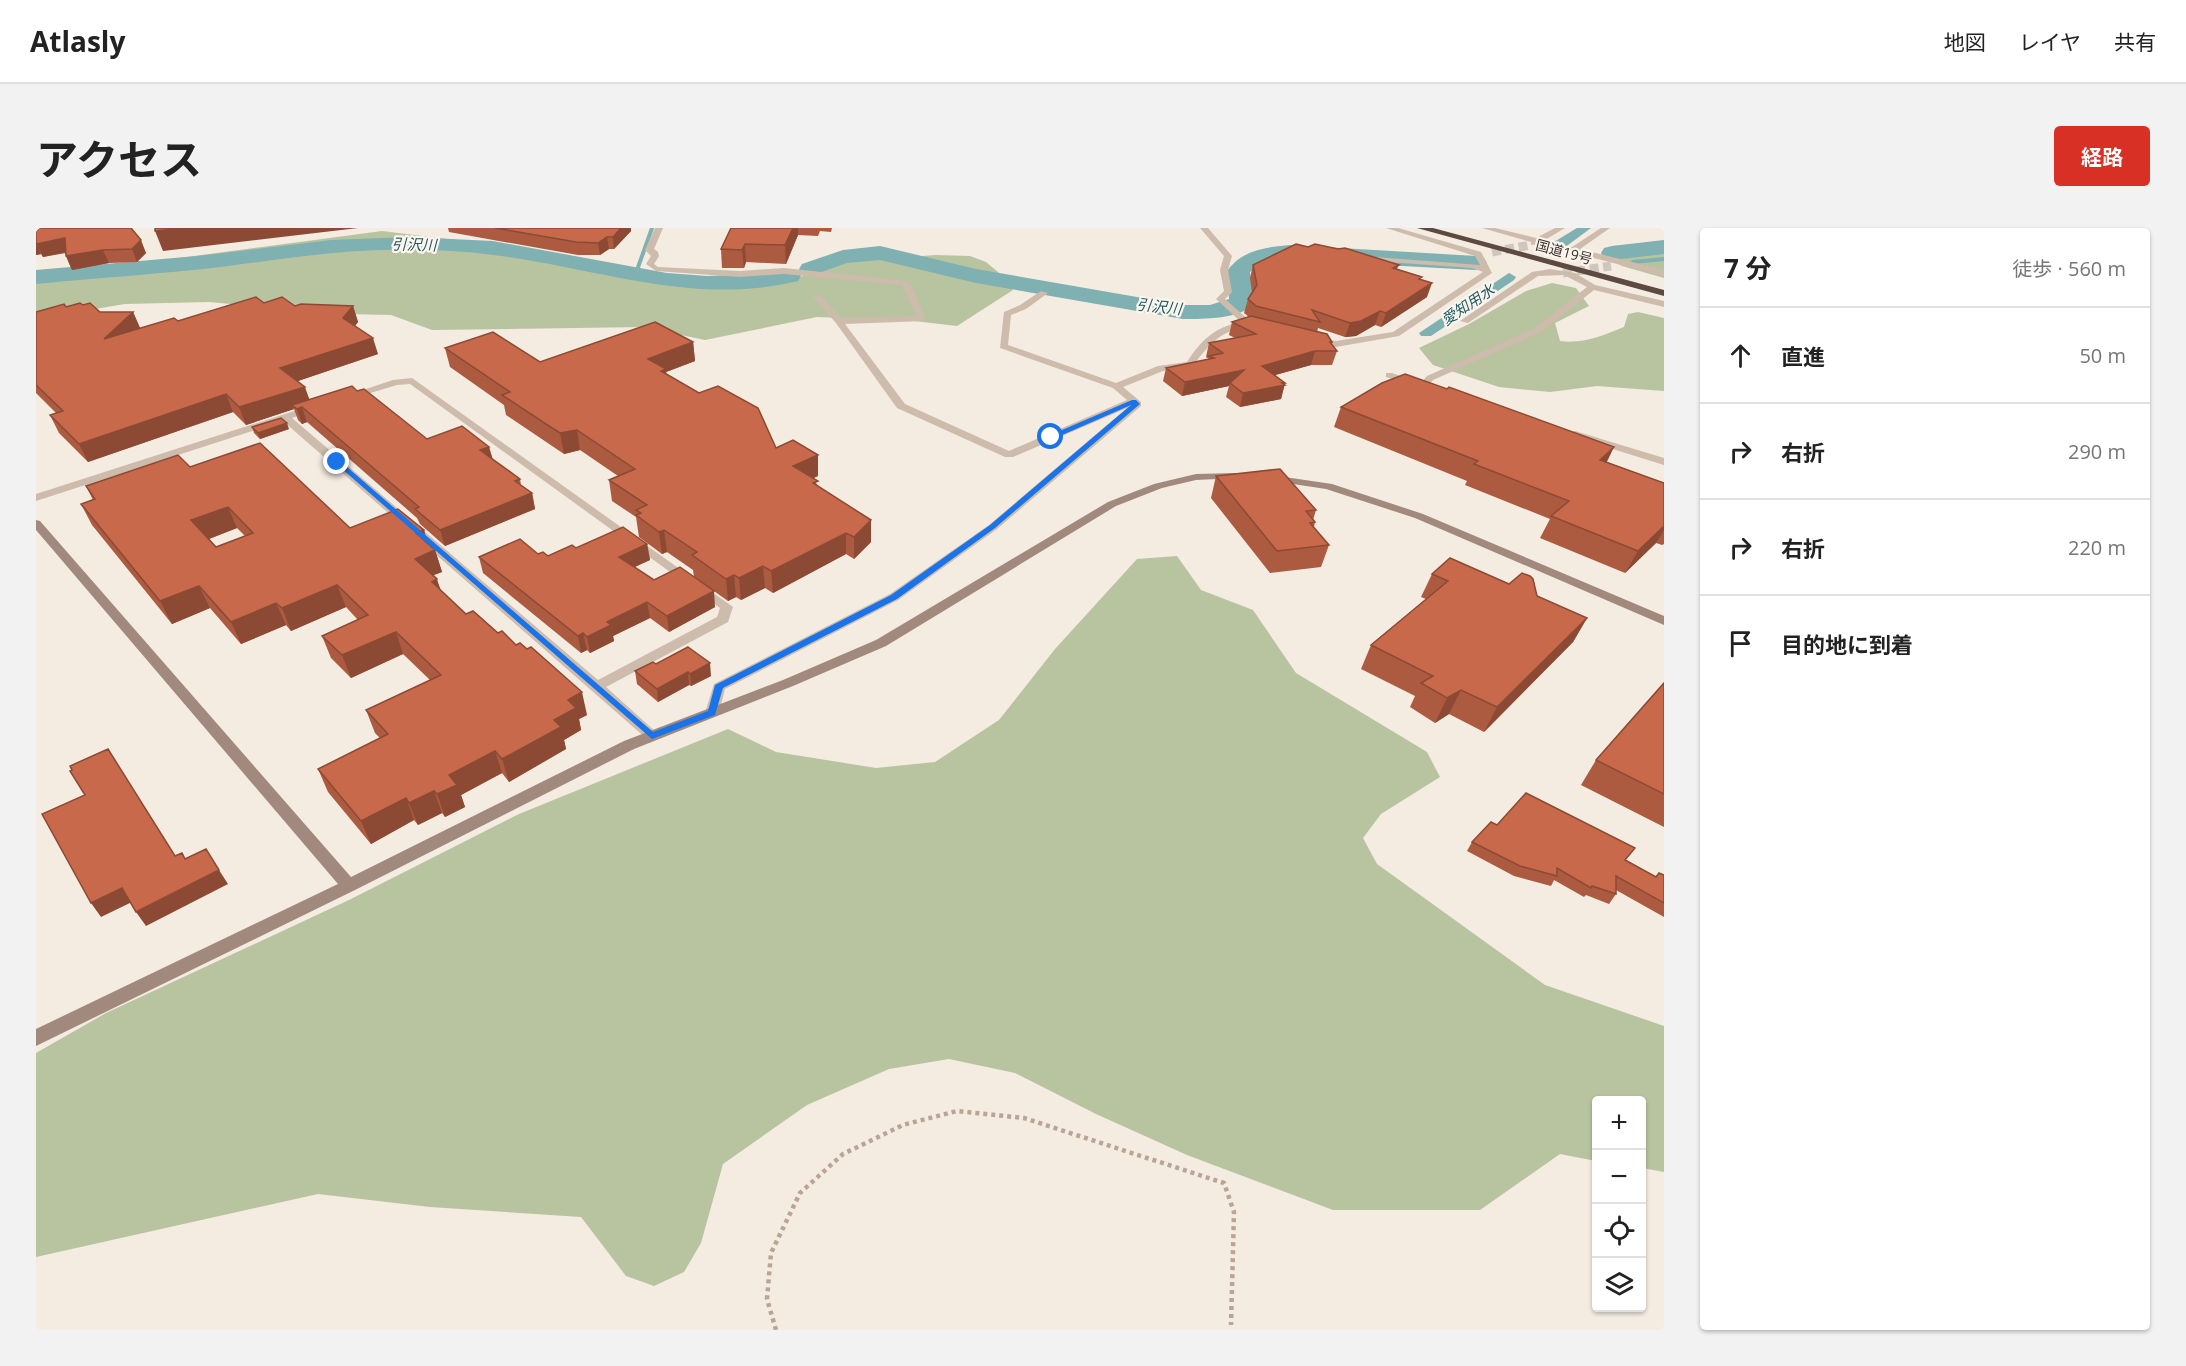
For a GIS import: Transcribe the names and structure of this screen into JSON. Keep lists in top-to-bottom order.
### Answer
{
  "streets": {
    "highway": ["国道19号"]
  },
  "water": ["引沢川", "愛知用水"],
  "page": {
    "header": "Atlasly",
    "nav": ["地図", "レイヤ", "共有"],
    "title": "アクセス",
    "buttons": "経路",
    "heading": ["7 分", "徒歩 · 560 m"],
    "list": [
      ["直進", "50 m"],
      ["右折", "290 m"],
      ["右折", "220 m"],
      "目的地に到着"
    ],
    "map_buttons": ["+", "−"]
  }
}
